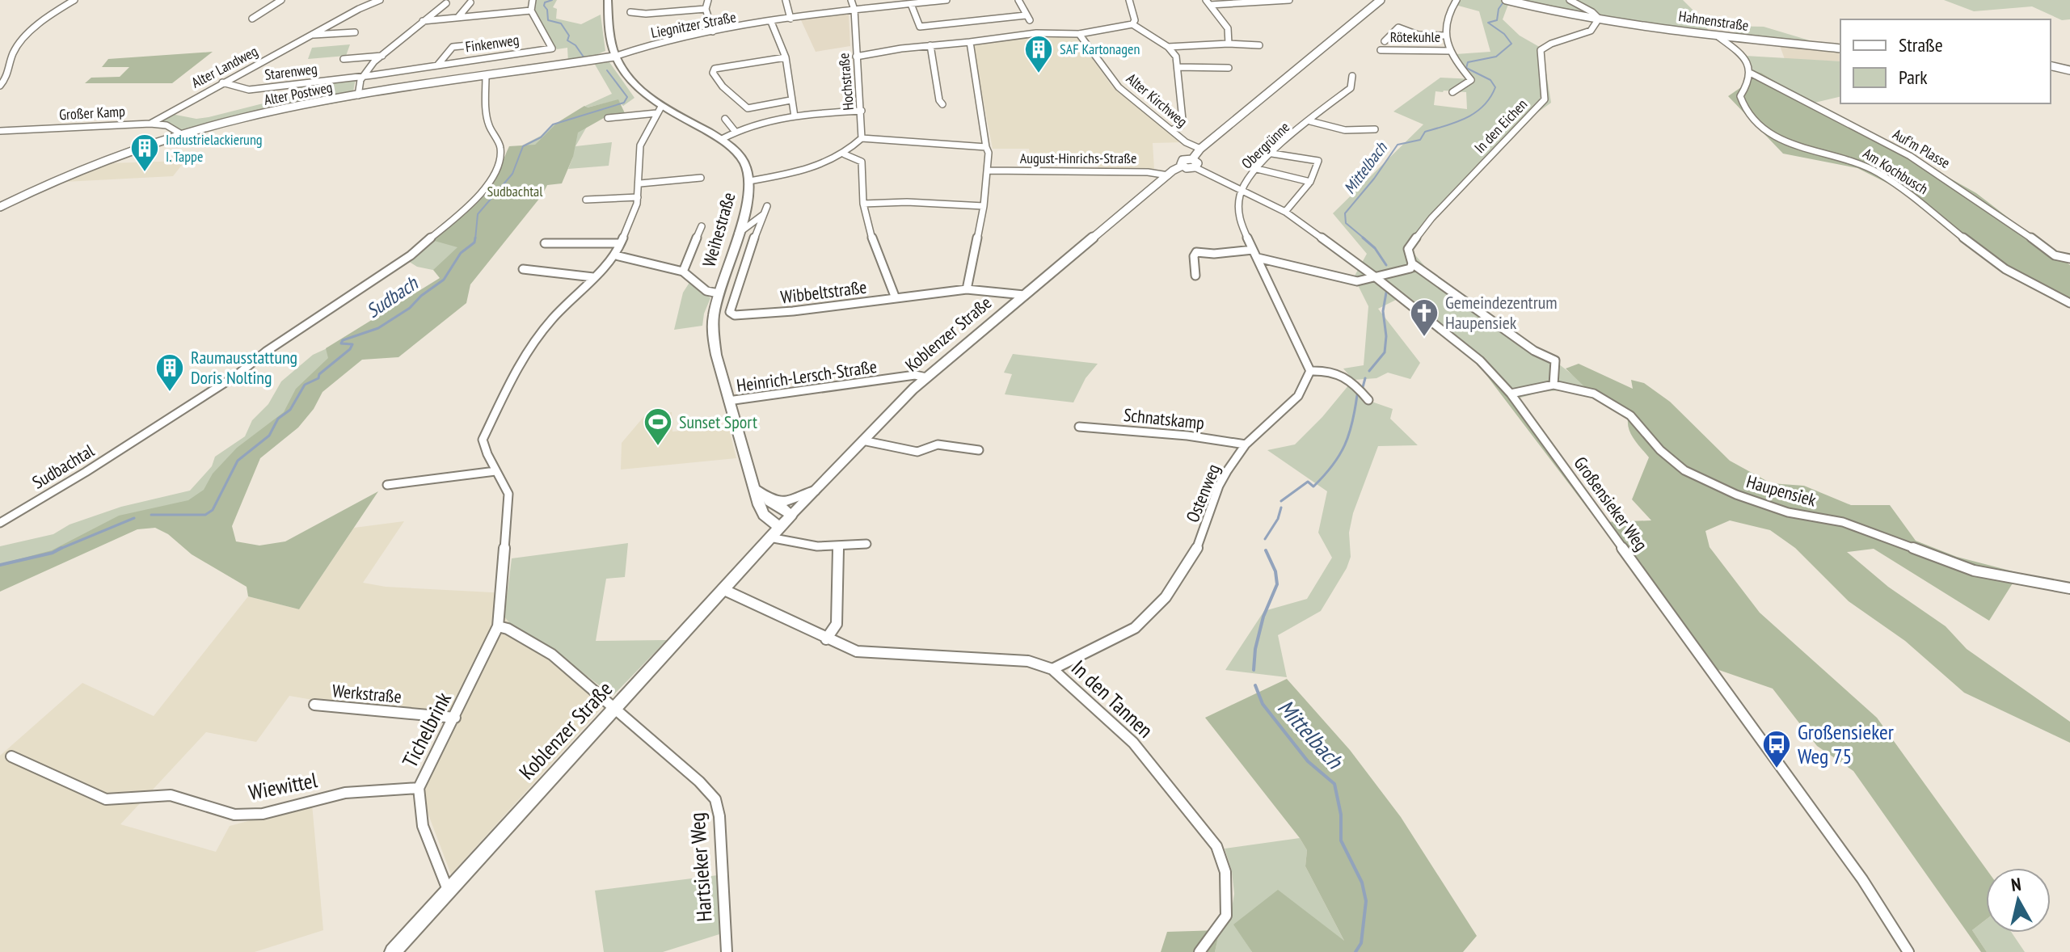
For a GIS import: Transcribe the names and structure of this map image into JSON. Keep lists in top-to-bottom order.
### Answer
{
  "streets": {
    "main road": ["Weihestraße", "Koblenzer Straße"],
    "street": [
      "Hahnenstraße",
      "Liegnitzer Straße",
      "Rötekuhle",
      "Finkenweg",
      "Alter Landweg",
      "Starenweg",
      "Hochstraße",
      "Alter Postweg",
      "Alter Kirchweg",
      "Großer Kamp",
      "In den Eichen",
      "Obergrünne",
      "Auf'm Plasse",
      "August-Hinrichs-Straße",
      "Am Kochbusch",
      "Wibbeltstraße",
      "Heinrich-Lersch-Straße",
      "Schnatskamp",
      "Sudbachtal",
      "Haupensiek",
      "Ostenweg",
      "Großensieker Weg",
      "Werkstraße",
      "In den Tannen",
      "Tichelbrink",
      "Wiewittel",
      "Hartsieker Weg"
    ]
  },
  "crossings": [
    ["Hahnenstraße", "In den Eichen"],
    ["Liegnitzer Straße", "Hochstraße"],
    ["Liegnitzer Straße", "Alter Postweg"],
    ["Liegnitzer Straße", "Weihestraße"],
    ["Finkenweg", "Starenweg"],
    ["Alter Landweg", "Starenweg"],
    ["Alter Landweg", "Großer Kamp"],
    ["Alter Postweg", "Großer Kamp"],
    ["Alter Postweg", "Weihestraße"],
    ["Alter Postweg", "Sudbachtal"],
    ["Obergrünne", "Großensieker Weg"],
    ["Auf'm Plasse", "Am Kochbusch"],
    ["August-Hinrichs-Straße", "Koblenzer Straße"],
    ["Weihestraße", "Koblenzer Straße"],
    ["Weihestraße", "Heinrich-Lersch-Straße"],
    ["Weihestraße", "Tichelbrink"],
    ["Wibbeltstraße", "Koblenzer Straße"],
    ["Koblenzer Straße", "Heinrich-Lersch-Straße"],
    ["Koblenzer Straße", "Großensieker Weg"],
    ["Koblenzer Straße", "In den Tannen"],
    ["Koblenzer Straße", "Tichelbrink"],
    ["Koblenzer Straße", "Hartsieker Weg"],
    ["Schnatskamp", "Ostenweg"],
    ["Haupensiek", "Großensieker Weg"],
    ["Ostenweg", "In den Tannen"],
    ["Werkstraße", "Tichelbrink"],
    ["Tichelbrink", "Wiewittel"]
  ],
  "water": ["Mittelbach", "Sudbach"],
  "parks": ["Sudbachtal"],
  "places": {
    "building": ["SAF Kartonagen", "Industrielackierung I. Tappe", "Raumausstattung Doris Nolting"],
    "church": ["Gemeindezentrum Haupensiek"],
    "sports": ["Sunset Sport"],
    "bus stop": ["Großensieker Weg 75"]
  },
  "legend": ["Straße", "Park"],
  "north": "top"
}
